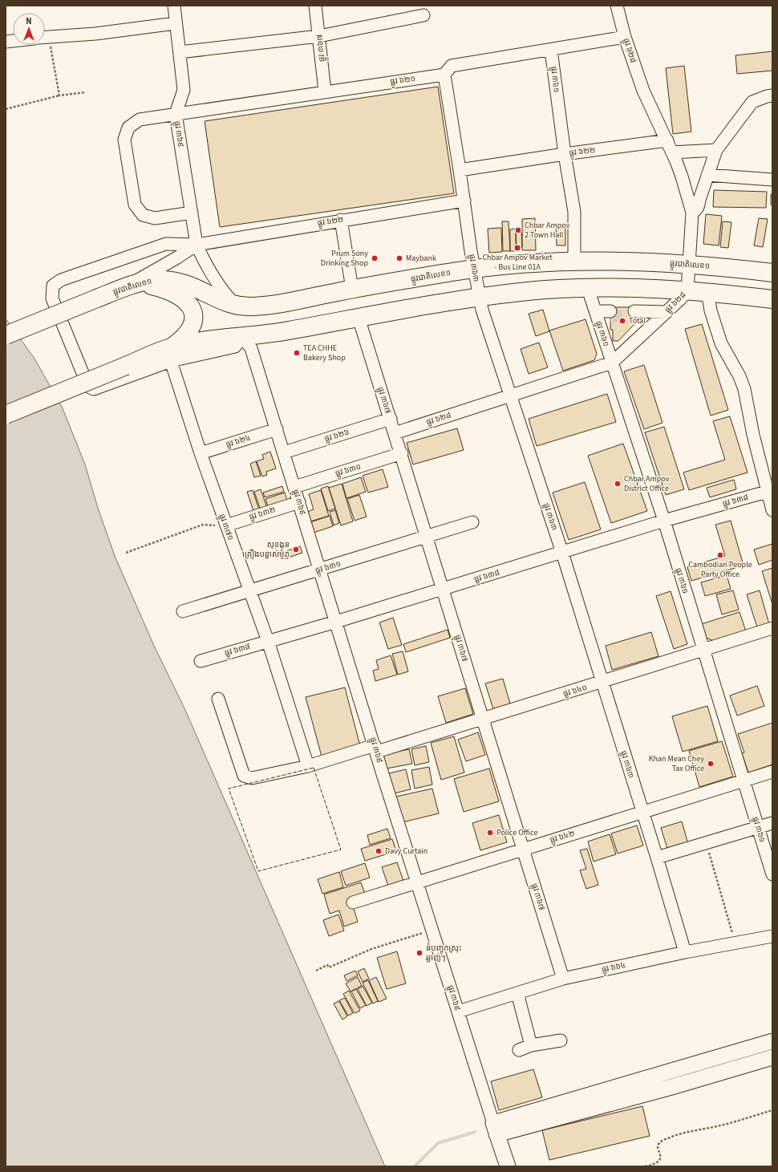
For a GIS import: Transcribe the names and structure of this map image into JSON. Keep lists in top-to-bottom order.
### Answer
{
  "streets": {
    "highway": ["ផ្លូវជាតិលេខ១"],
    "main road": ["ផ្លូវ ៣៦៩"],
    "street": [
      "ផ្លូវ ៣៦៧",
      "ផ្លូវ ៦២៨",
      "ផ្លូវ ៣៦១",
      "ផ្លូវ ៦២០",
      "ផ្លូវ ៦២២",
      "ផ្លូវ ៣៦៣",
      "ផ្លូវ ៦២៦",
      "ផ្លូវ ៦២៤",
      "ផ្លូវ ៦៣០",
      "ផ្លូវ ៦៣៨",
      "ផ្លូវ ៦៣២",
      "ផ្លូវ ៣៧១",
      "ផ្លូវ ៦៣១",
      "ផ្លូវ ៦៤០",
      "ផ្លូវ ៦៤២",
      "ផ្លូវ ៦៦៤"
    ]
  },
  "crossings": [
    ["ផ្លូវ ៣៦៧", "ផ្លូវ ៦២៨"],
    ["ផ្លូវ ៣៦៧", "ផ្លូវ ៦២០"],
    ["ផ្លូវ ៣៦៧", "ផ្លូវ ៦២៦"],
    ["ផ្លូវ ៣៦៧", "ផ្លូវ ៦៣០"],
    ["ផ្លូវ ៣៦៧", "ផ្លូវ ៦៣៨"],
    ["ផ្លូវ ៣៦៧", "ផ្លូវ ៦៣១"],
    ["ផ្លូវ ៣៦៧", "ផ្លូវ ៦៤០"],
    ["ផ្លូវ ៣៦៧", "ផ្លូវ ៦៤២"],
    ["ផ្លូវ ៣៦៧", "ផ្លូវ ៦៦៤"],
    ["ផ្លូវ ៦២៨", "ផ្លូវ ៣៦១"],
    ["ផ្លូវ ៦២៨", "ផ្លូវ ៦២២"],
    ["ផ្លូវ ៦២៨", "ផ្លូវជាតិលេខ១"],
    ["ផ្លូវ ៦២៨", "ផ្លូវ ៣៦៣"],
    ["ផ្លូវ ៣៦១", "ផ្លូវ ៦២២"],
    ["ផ្លូវ ៣៦១", "ផ្លូវជាតិលេខ១"],
    ["ផ្លូវ ៣៦១", "ផ្លូវ ៦៣៨"],
    ["ផ្លូវ ៣៦១", "ផ្លូវ ៦៤០"],
    ["ផ្លូវ ៣៦១", "ផ្លូវ ៦៤២"],
    ["ផ្លូវ ៦២០", "ផ្លូវ ៣៦៩"],
    ["ផ្លូវ ៦២០", "ផ្លូវ ៣៦៣"],
    ["ផ្លូវ ៣៦៩", "ផ្លូវ ៦២២"],
    ["ផ្លូវ ៣៦៩", "ផ្លូវជាតិលេខ១"],
    ["ផ្លូវ ៣៦៩", "ផ្លូវ ៦២៦"],
    ["ផ្លូវ ៣៦៩", "ផ្លូវ ៦២៤"],
    ["ផ្លូវ ៣៦៩", "ផ្លូវ ៦៣០"],
    ["ផ្លូវ ៣៦៩", "ផ្លូវ ៦៣៨"],
    ["ផ្លូវ ៣៦៩", "ផ្លូវ ៦៣២"],
    ["ផ្លូវ ៣៦៩", "ផ្លូវ ៦៣១"],
    ["ផ្លូវ ៣៦៩", "ផ្លូវ ៦៤០"],
    ["ផ្លូវ ៣៦៩", "ផ្លូវ ៦៤២"],
    ["ផ្លូវ ៣៦៩", "ផ្លូវ ៦៦៤"],
    ["ផ្លូវ ៦២២", "ផ្លូវ ៣៦៣"],
    ["ផ្លូវជាតិលេខ១", "ផ្លូវ ៣៦៣"],
    ["ផ្លូវ ៣៦៣", "ផ្លូវ ៦៣៨"],
    ["ផ្លូវ ៣៦៣", "ផ្លូវ ៦៤០"],
    ["ផ្លូវ ៣៦៣", "ផ្លូវ ៦៤២"],
    ["ផ្លូវ ៣៦៣", "ផ្លូវ ៦៦៤"],
    ["ផ្លូវ ៦២៤", "ផ្លូវ ៣៧១"],
    ["ផ្លូវ ៦៣៨", "ផ្លូវ ៣៧១"],
    ["ផ្លូវ ៦៣២", "ផ្លូវ ៣៧១"],
    ["ផ្លូវ ៣៧១", "ផ្លូវ ៦៣១"],
    ["ផ្លូវ ៣៧១", "ផ្លូវ ៦៤០"]
  ],
  "places": {
    "other": [
      "Chbar Ampov 2 Town Hall",
      "Prum Sony Drinking Shop",
      "Maybank",
      "Total",
      "TEA CHHE Bakery Shop",
      "Chbar Ampov District Office",
      "សុខងួន គ្រឿងបន្លាស់ម៉ូតូ",
      "Cambodian People Party Office",
      "Khan Mean Chey Tax Office",
      "Police Office",
      "Davy Curtain",
      "នំបញ្ចុកស្រុះ ឆ្ងាញ់ៗ"
    ],
    "transit": ["Chbar Ampov Market - Bus Line 01A"]
  },
  "north": "top"
}
